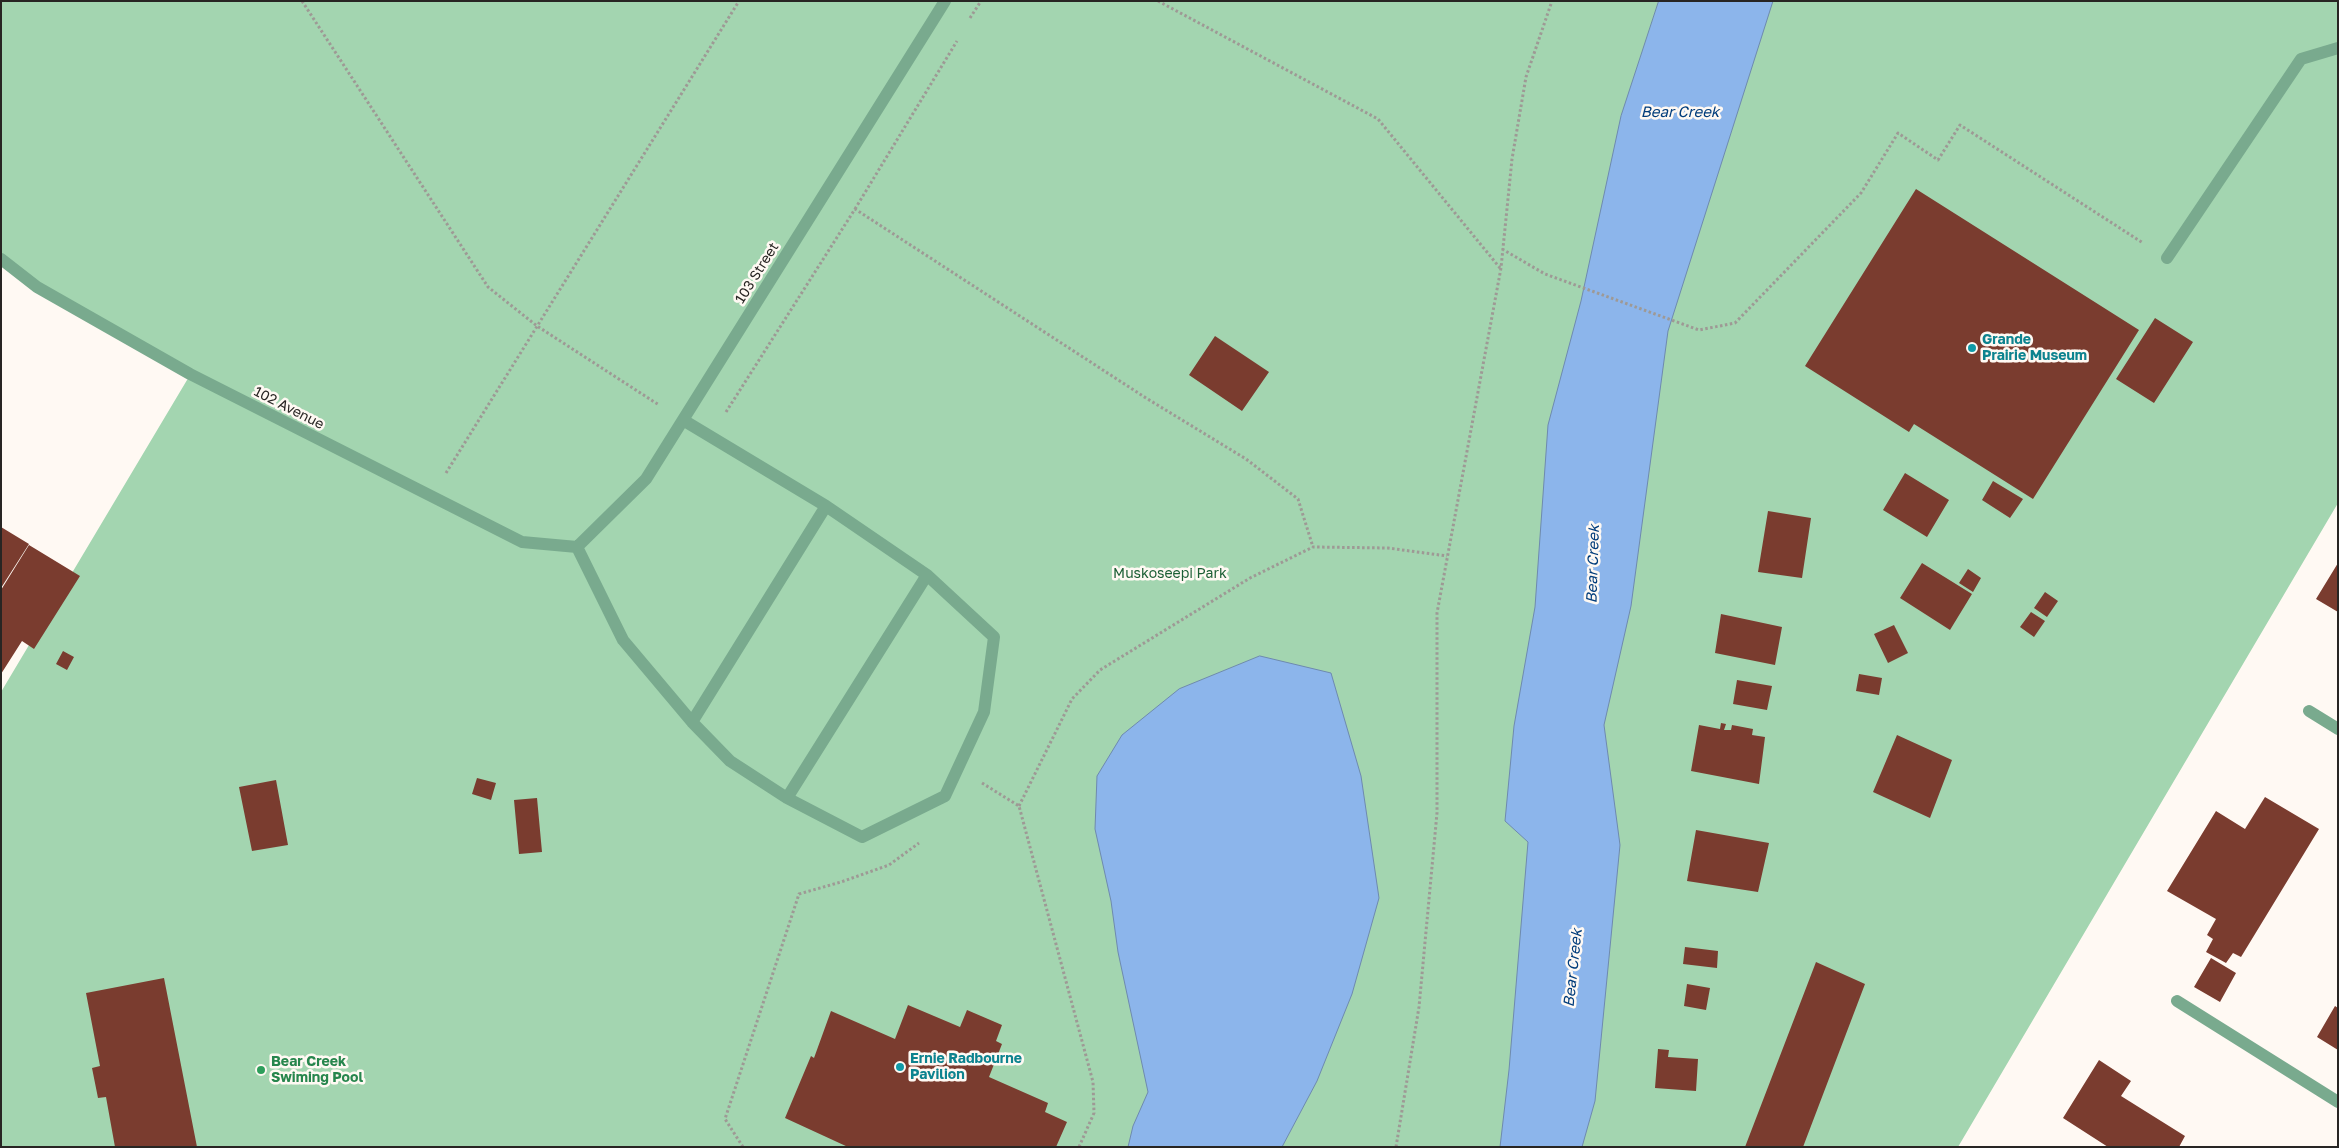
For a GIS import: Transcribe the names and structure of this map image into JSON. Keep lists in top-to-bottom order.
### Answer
{
  "streets": {
    "street": ["103 Street", "102 Avenue"]
  },
  "crossings": [
    ["103 Street", "102 Avenue"]
  ],
  "water": ["Bear Creek"],
  "parks": ["Muskoseepi Park"],
  "places": ["Grande Prairie Museum", "Ernie Radbourne Pavilion", "Bear Creek Swiming Pool"]
}
